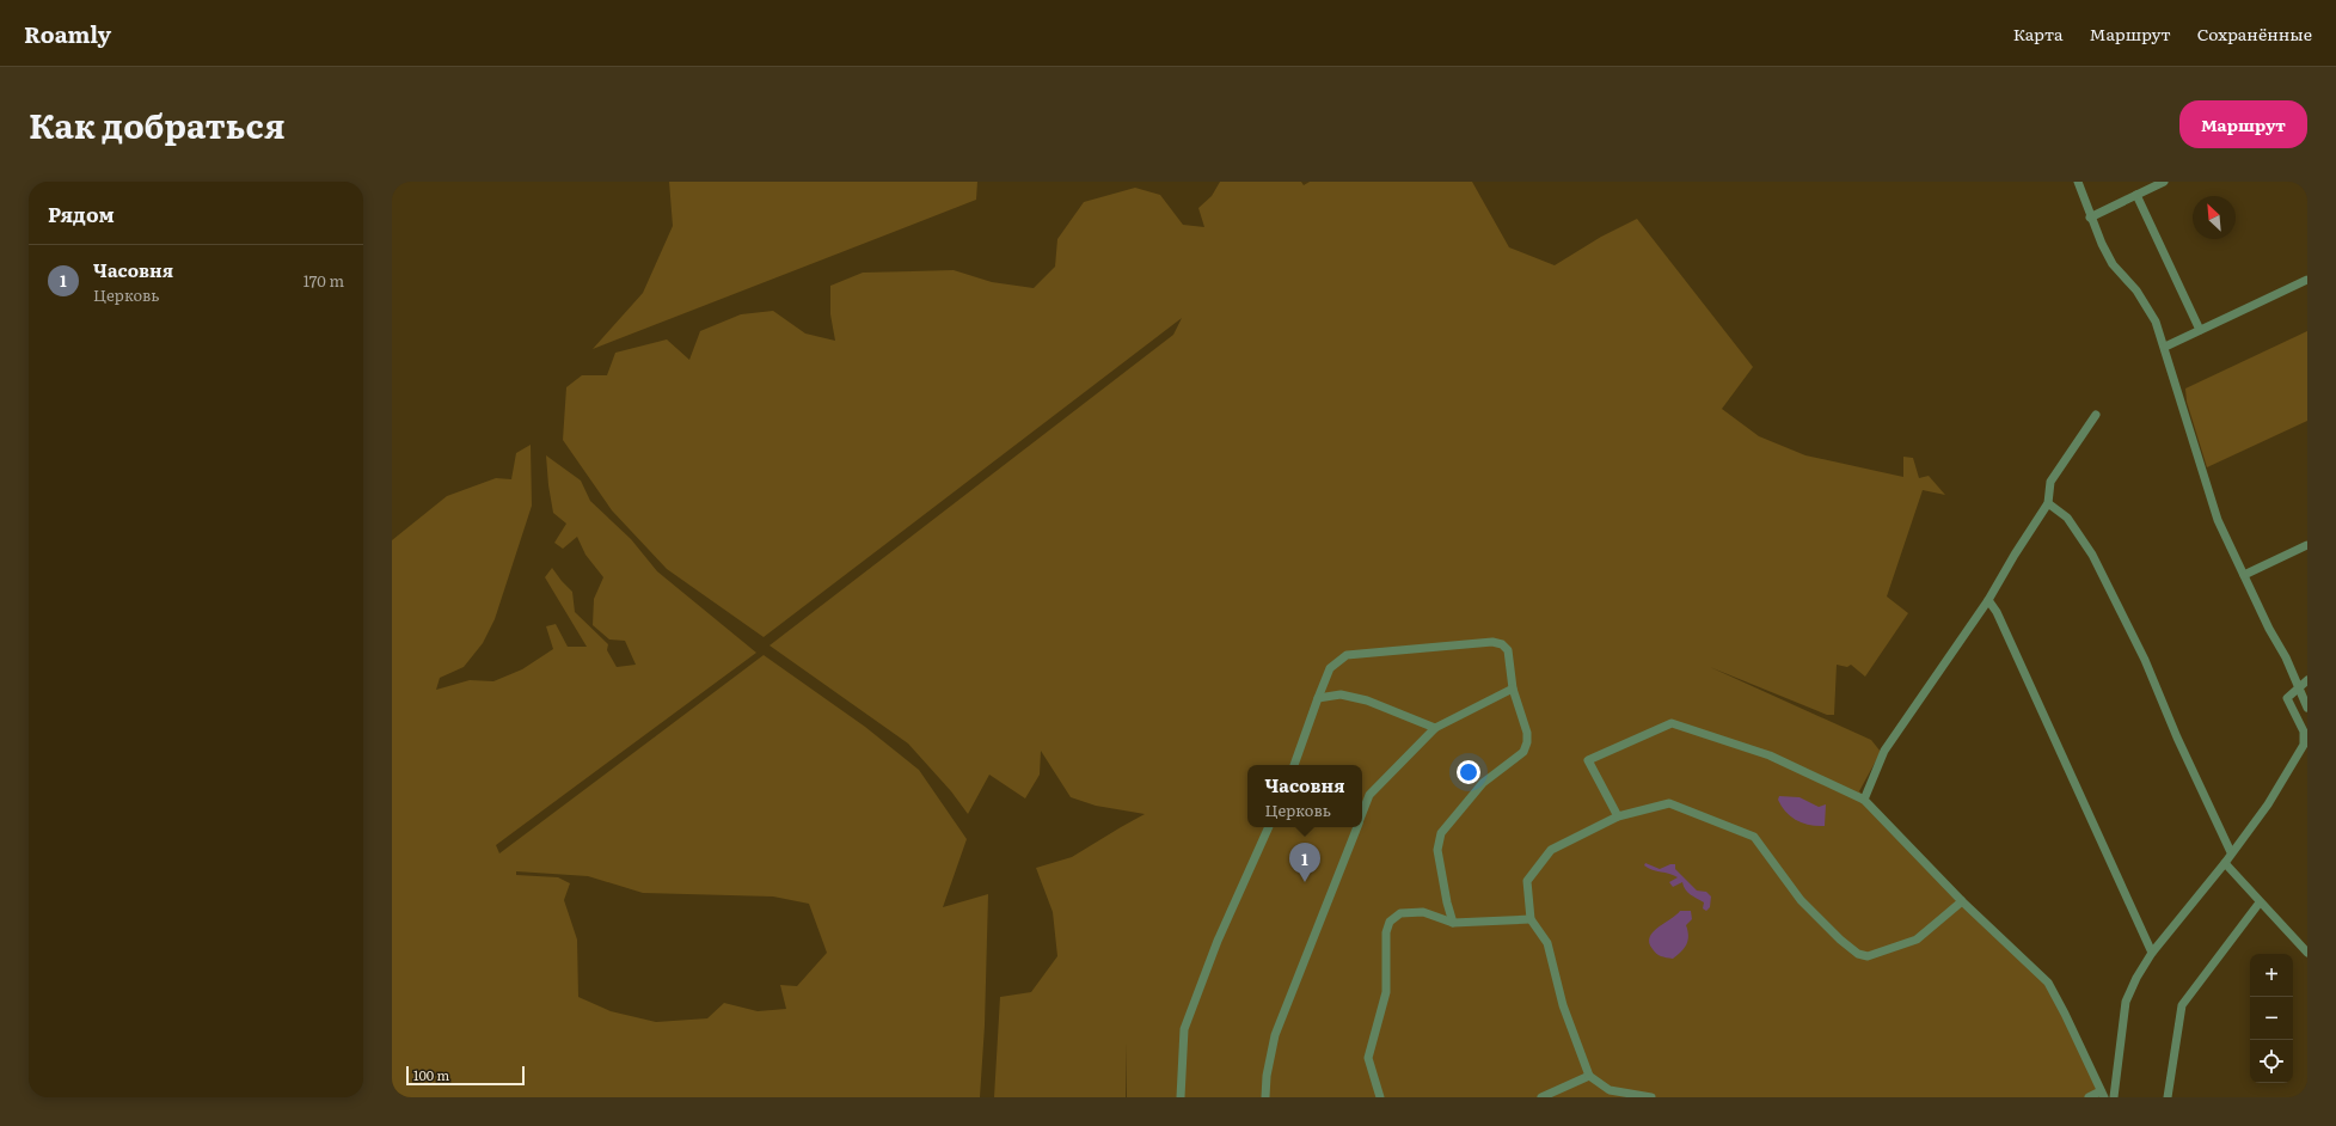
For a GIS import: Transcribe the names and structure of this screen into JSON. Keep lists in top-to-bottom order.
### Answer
{
  "scale_bar": "100 m",
  "north": "top left",
  "page": {
    "header": "Roamly",
    "nav": ["Карта", "Маршрут", "Сохранённые"],
    "title": "Как добраться",
    "buttons": "Маршрут",
    "heading": "Рядом",
    "list": [
      {
        "mark": "1",
        "name": "Часовня",
        "note": "Церковь",
        "value": "170 m"
      }
    ],
    "popup": ["Часовня", "Церковь"],
    "pins": "1",
    "map_buttons": ["+", "−"],
    "scale": "100 m"
  }
}
